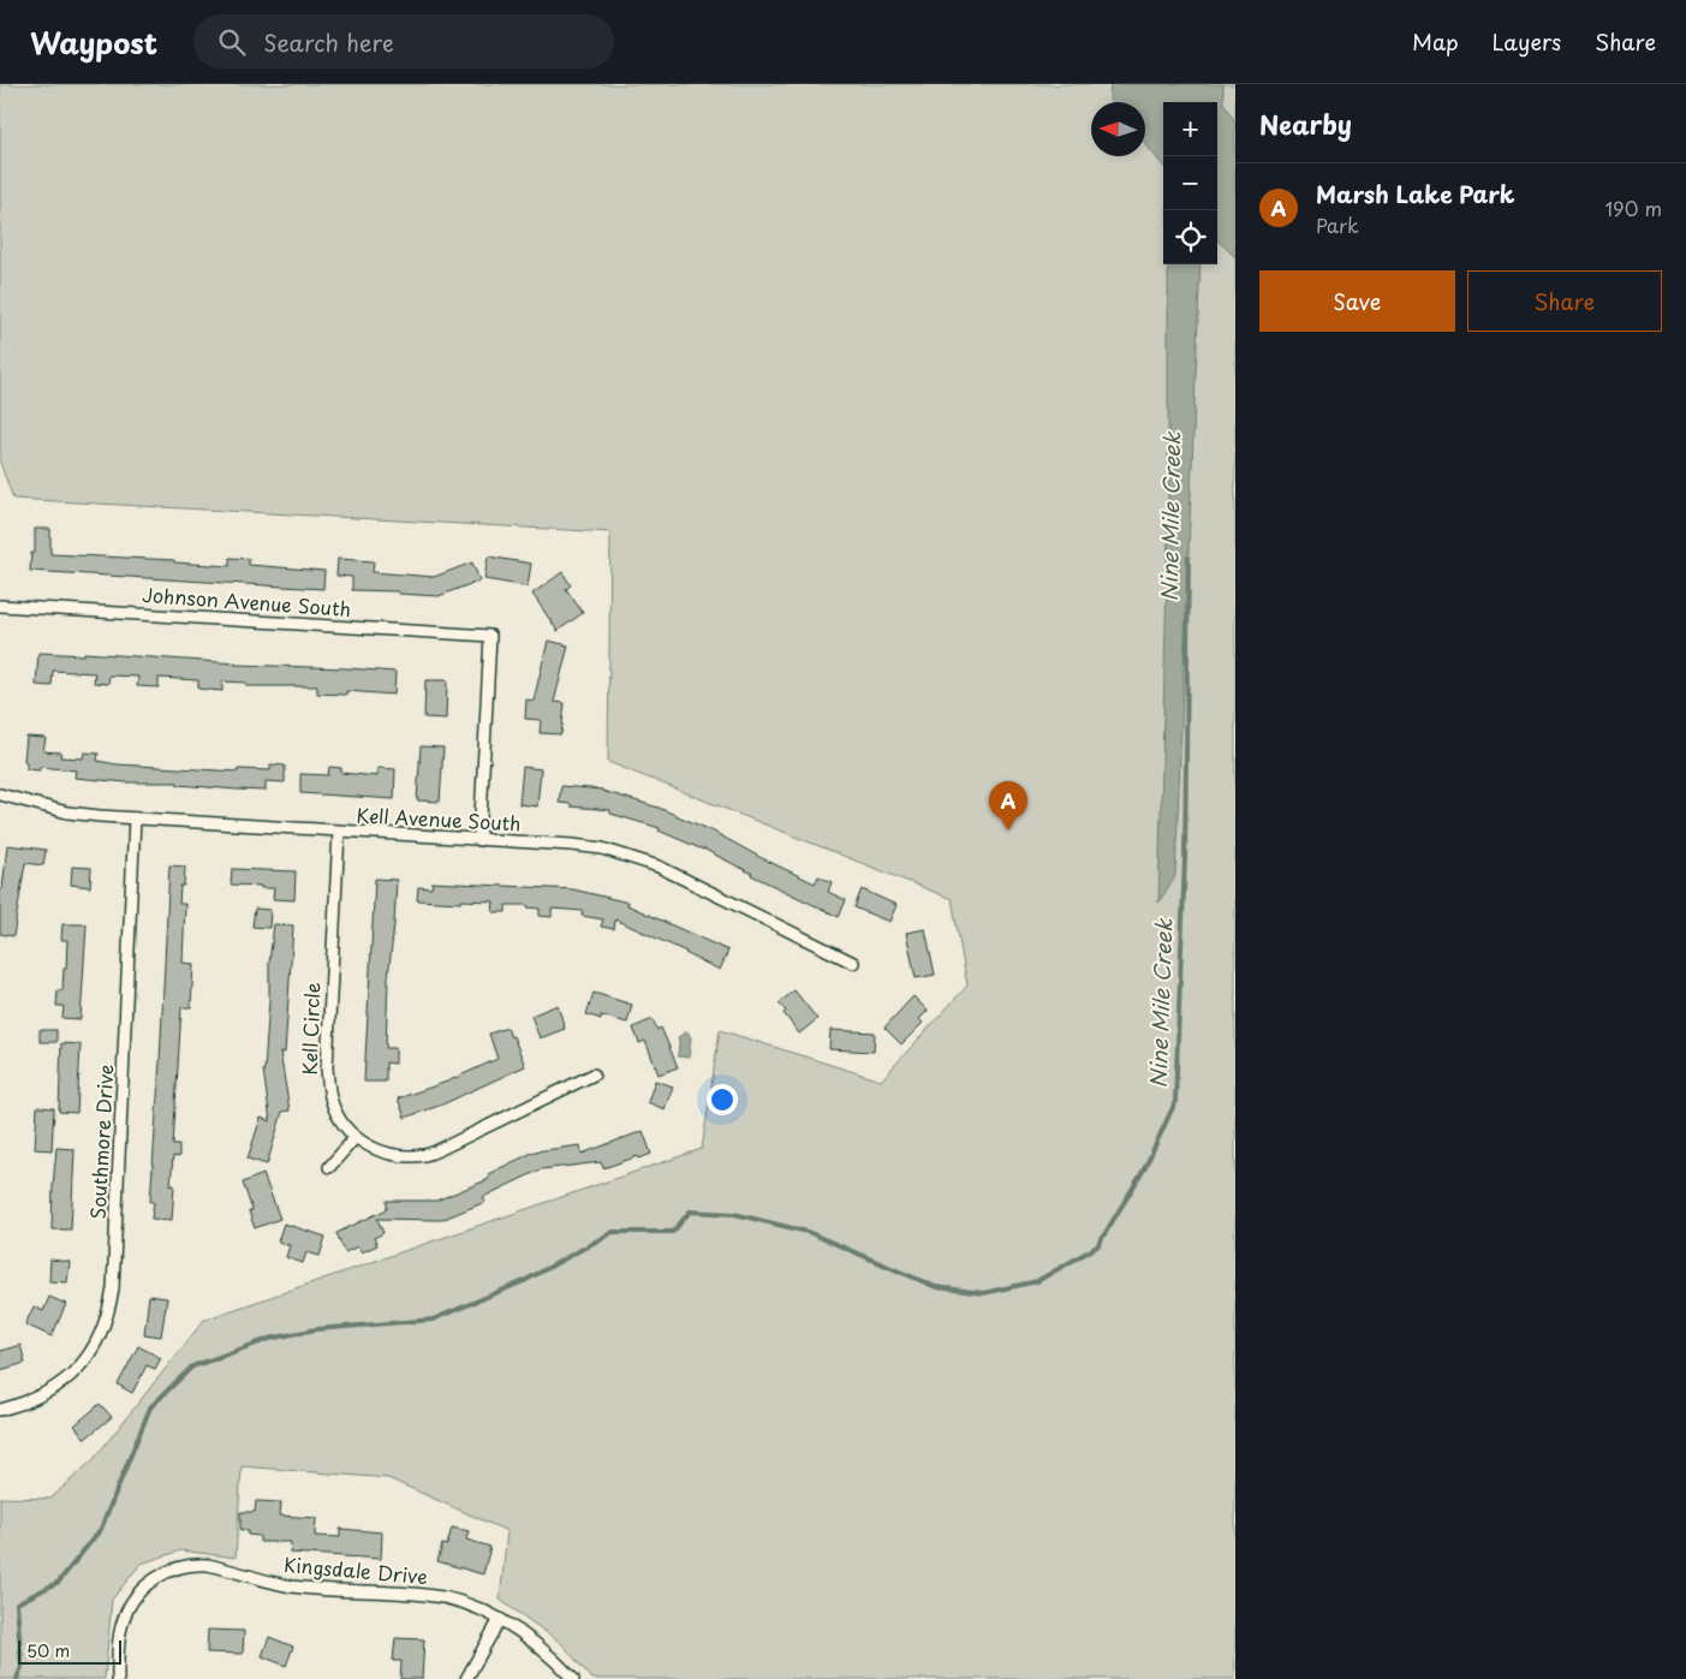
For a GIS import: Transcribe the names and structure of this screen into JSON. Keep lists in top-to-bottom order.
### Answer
{
  "streets": {
    "street": [
      "Johnson Avenue South",
      "Kell Avenue South",
      "Kell Circle",
      "Southmore Drive",
      "Kingsdale Drive"
    ]
  },
  "crossings": [
    ["Johnson Avenue South", "Kell Avenue South"],
    ["Kell Avenue South", "Kell Circle"],
    ["Kell Avenue South", "Southmore Drive"]
  ],
  "water": ["Nine Mile Creek"],
  "scale_bar": "50 m",
  "north": "left",
  "page": {
    "header": "Waypost",
    "search": "Search here",
    "nav": ["Map", "Layers", "Share"],
    "heading": "Nearby",
    "map_buttons": ["+", "−"],
    "list": [
      {
        "mark": "A",
        "name": "Marsh Lake Park",
        "note": "Park",
        "value": "190 m"
      }
    ],
    "buttons": ["Save", "Share"],
    "pins": "A",
    "scale": "50 m"
  }
}
